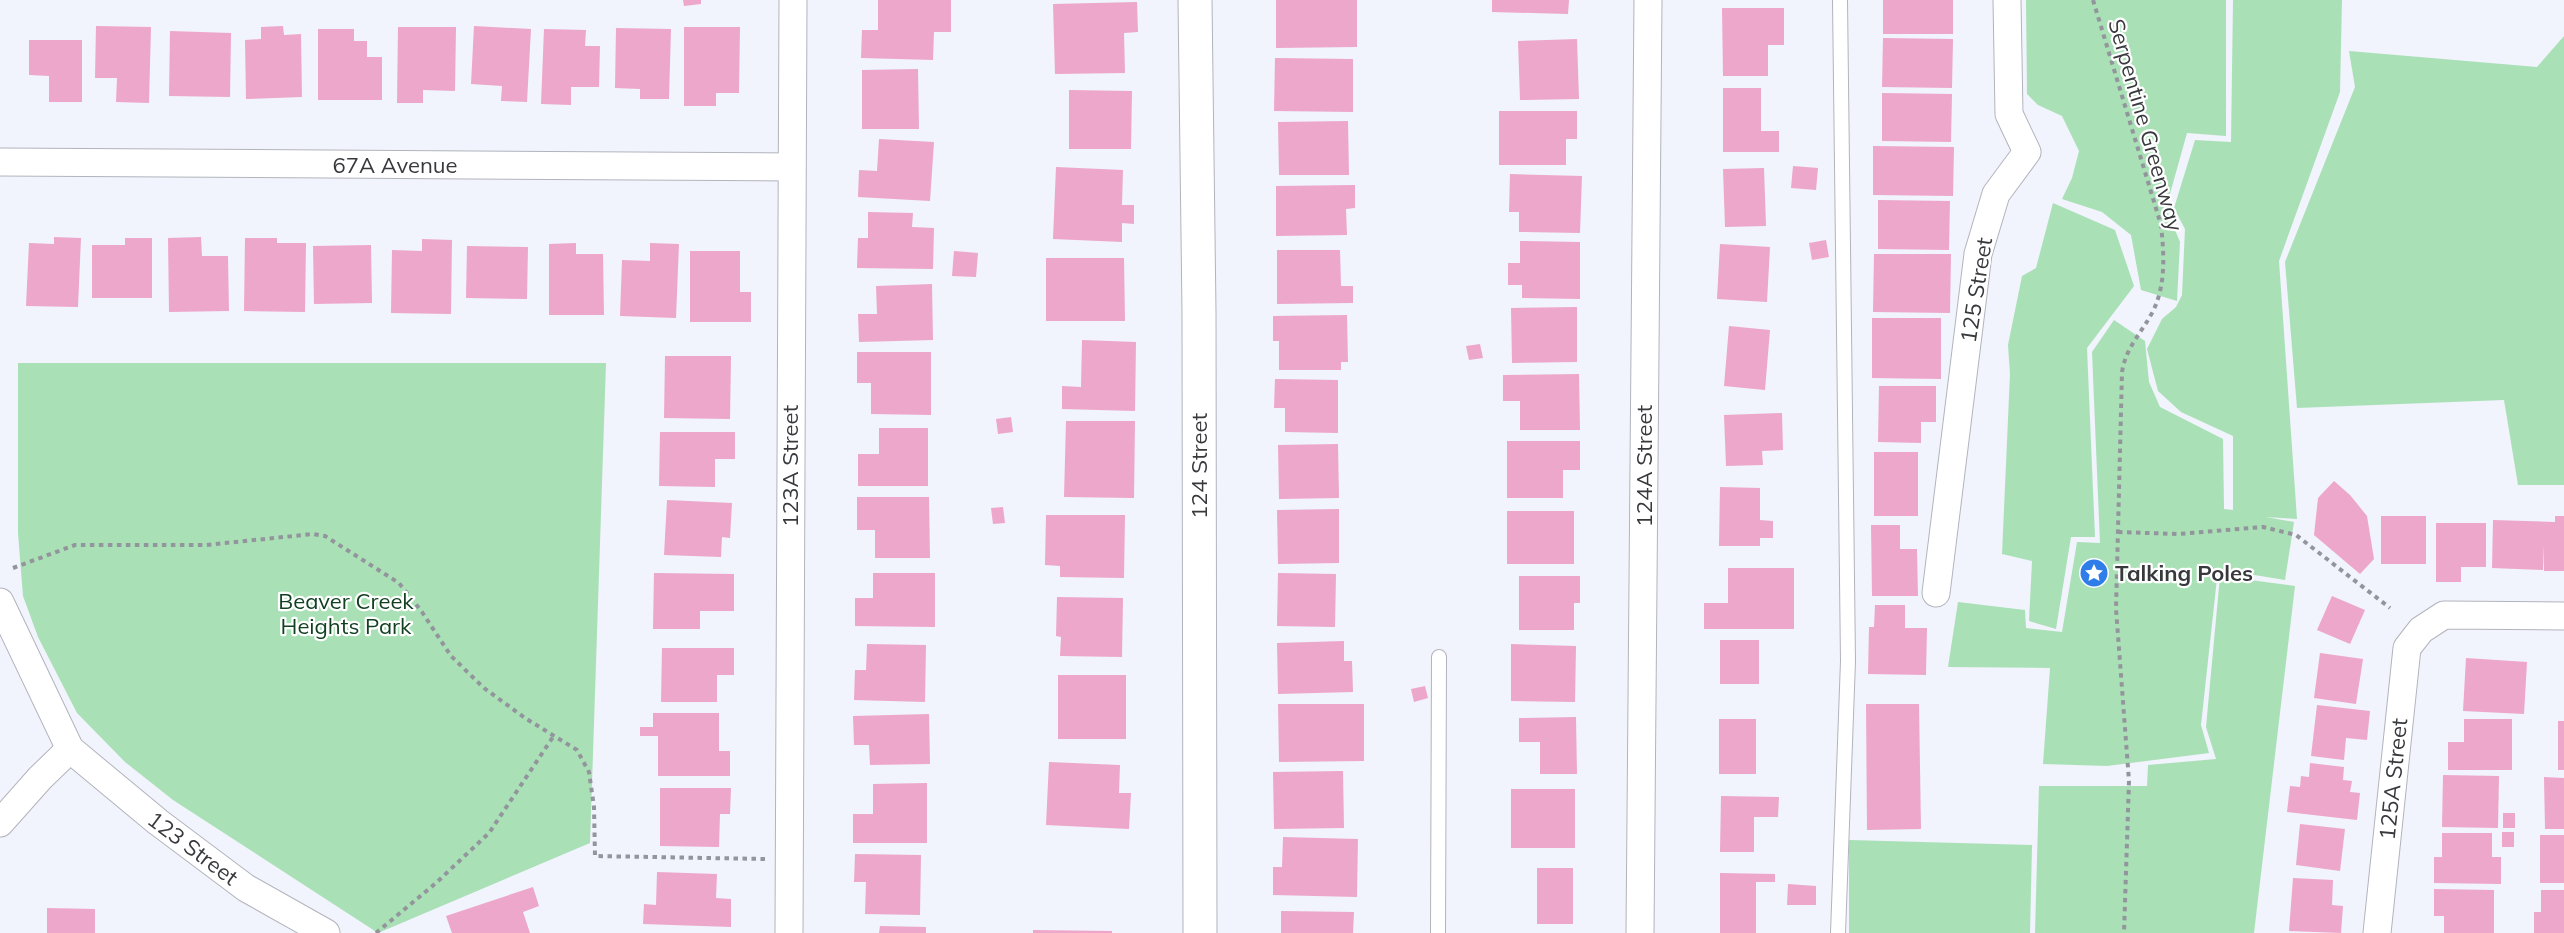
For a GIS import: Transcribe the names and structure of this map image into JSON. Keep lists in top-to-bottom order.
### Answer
{
  "streets": {
    "street": [
      "67A Avenue",
      "125 Street",
      "123A Street",
      "124 Street",
      "124A Street",
      "125A Street",
      "123 Street"
    ],
    "path": ["Serpentine Greenway"]
  },
  "crossings": [
    ["67A Avenue", "123A Street"]
  ],
  "parks": ["Beaver Creek Heights Park"],
  "places": {
    "place": ["Talking Poles"]
  }
}
